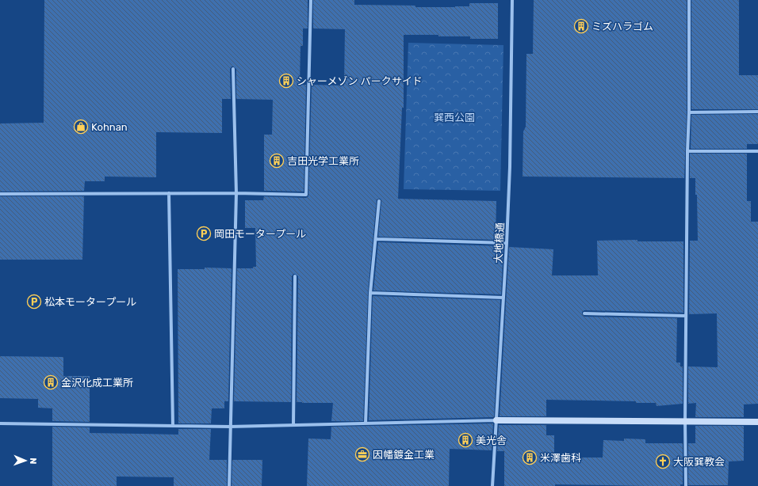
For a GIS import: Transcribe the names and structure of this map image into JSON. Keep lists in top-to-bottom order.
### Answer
{
  "streets": {
    "street": ["大地橋通"]
  },
  "parks": ["巽西公園"],
  "places": {
    "building": [
      "ミズハラゴム",
      "シャーメゾン パークサイド",
      "吉田光学工業所",
      "金沢化成工業所",
      "美光舎",
      "米澤歯科"
    ],
    "shop": ["Kohnan"],
    "parking": ["岡田モータープール", "松本モータープール"],
    "office": ["因幡鍍金工業"],
    "church": ["大阪巽教会"]
  },
  "north": "right"
}
